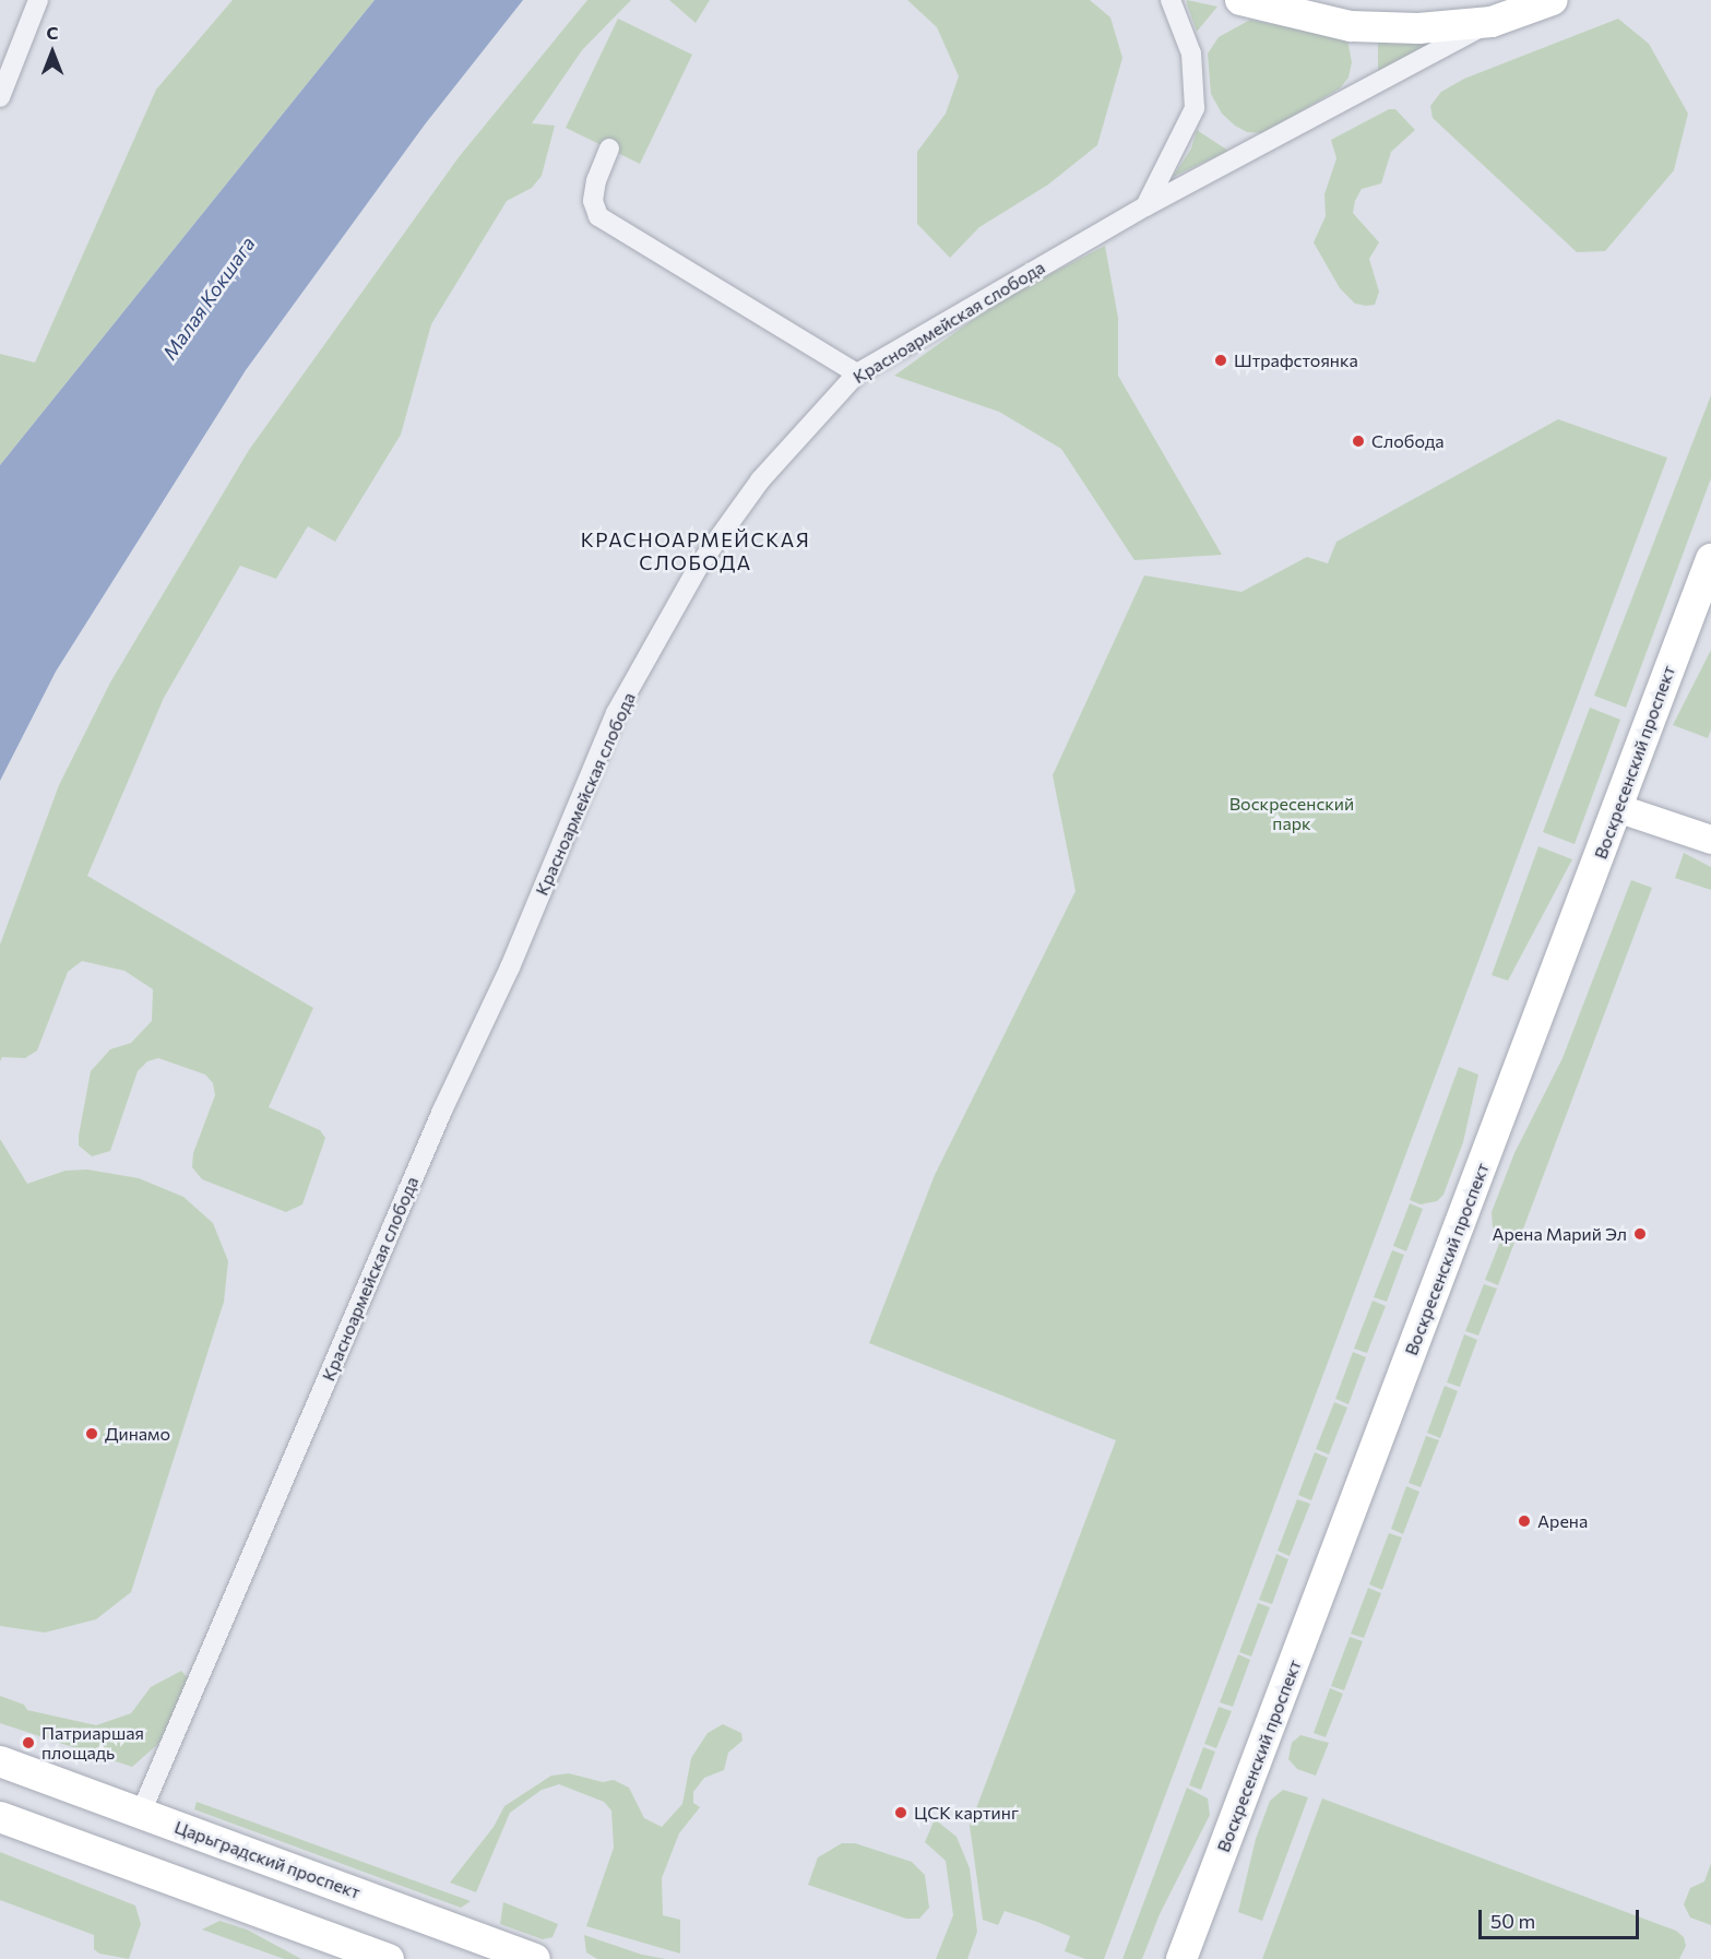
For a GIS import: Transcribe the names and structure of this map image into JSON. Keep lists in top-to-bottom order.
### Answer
{
  "streets": {
    "main road": ["Воскресенский проспект", "Царьградский проспект"],
    "street": ["Красноармейская слобода"]
  },
  "crossings": [
    ["Красноармейская слобода", "Царьградский проспект"]
  ],
  "districts": ["КРАСНОАРМЕЙСКАЯ СЛОБОДА"],
  "water": ["Малая Кокшага"],
  "parks": ["Воскресенский парк"],
  "places": [
    "Штрафстоянка",
    "Слобода",
    "Арена Марий Эл",
    "Динамо",
    "Арена",
    "Патриаршая площадь",
    "ЦСК картинг"
  ],
  "scale_bar": "50 m",
  "north": "top"
}
